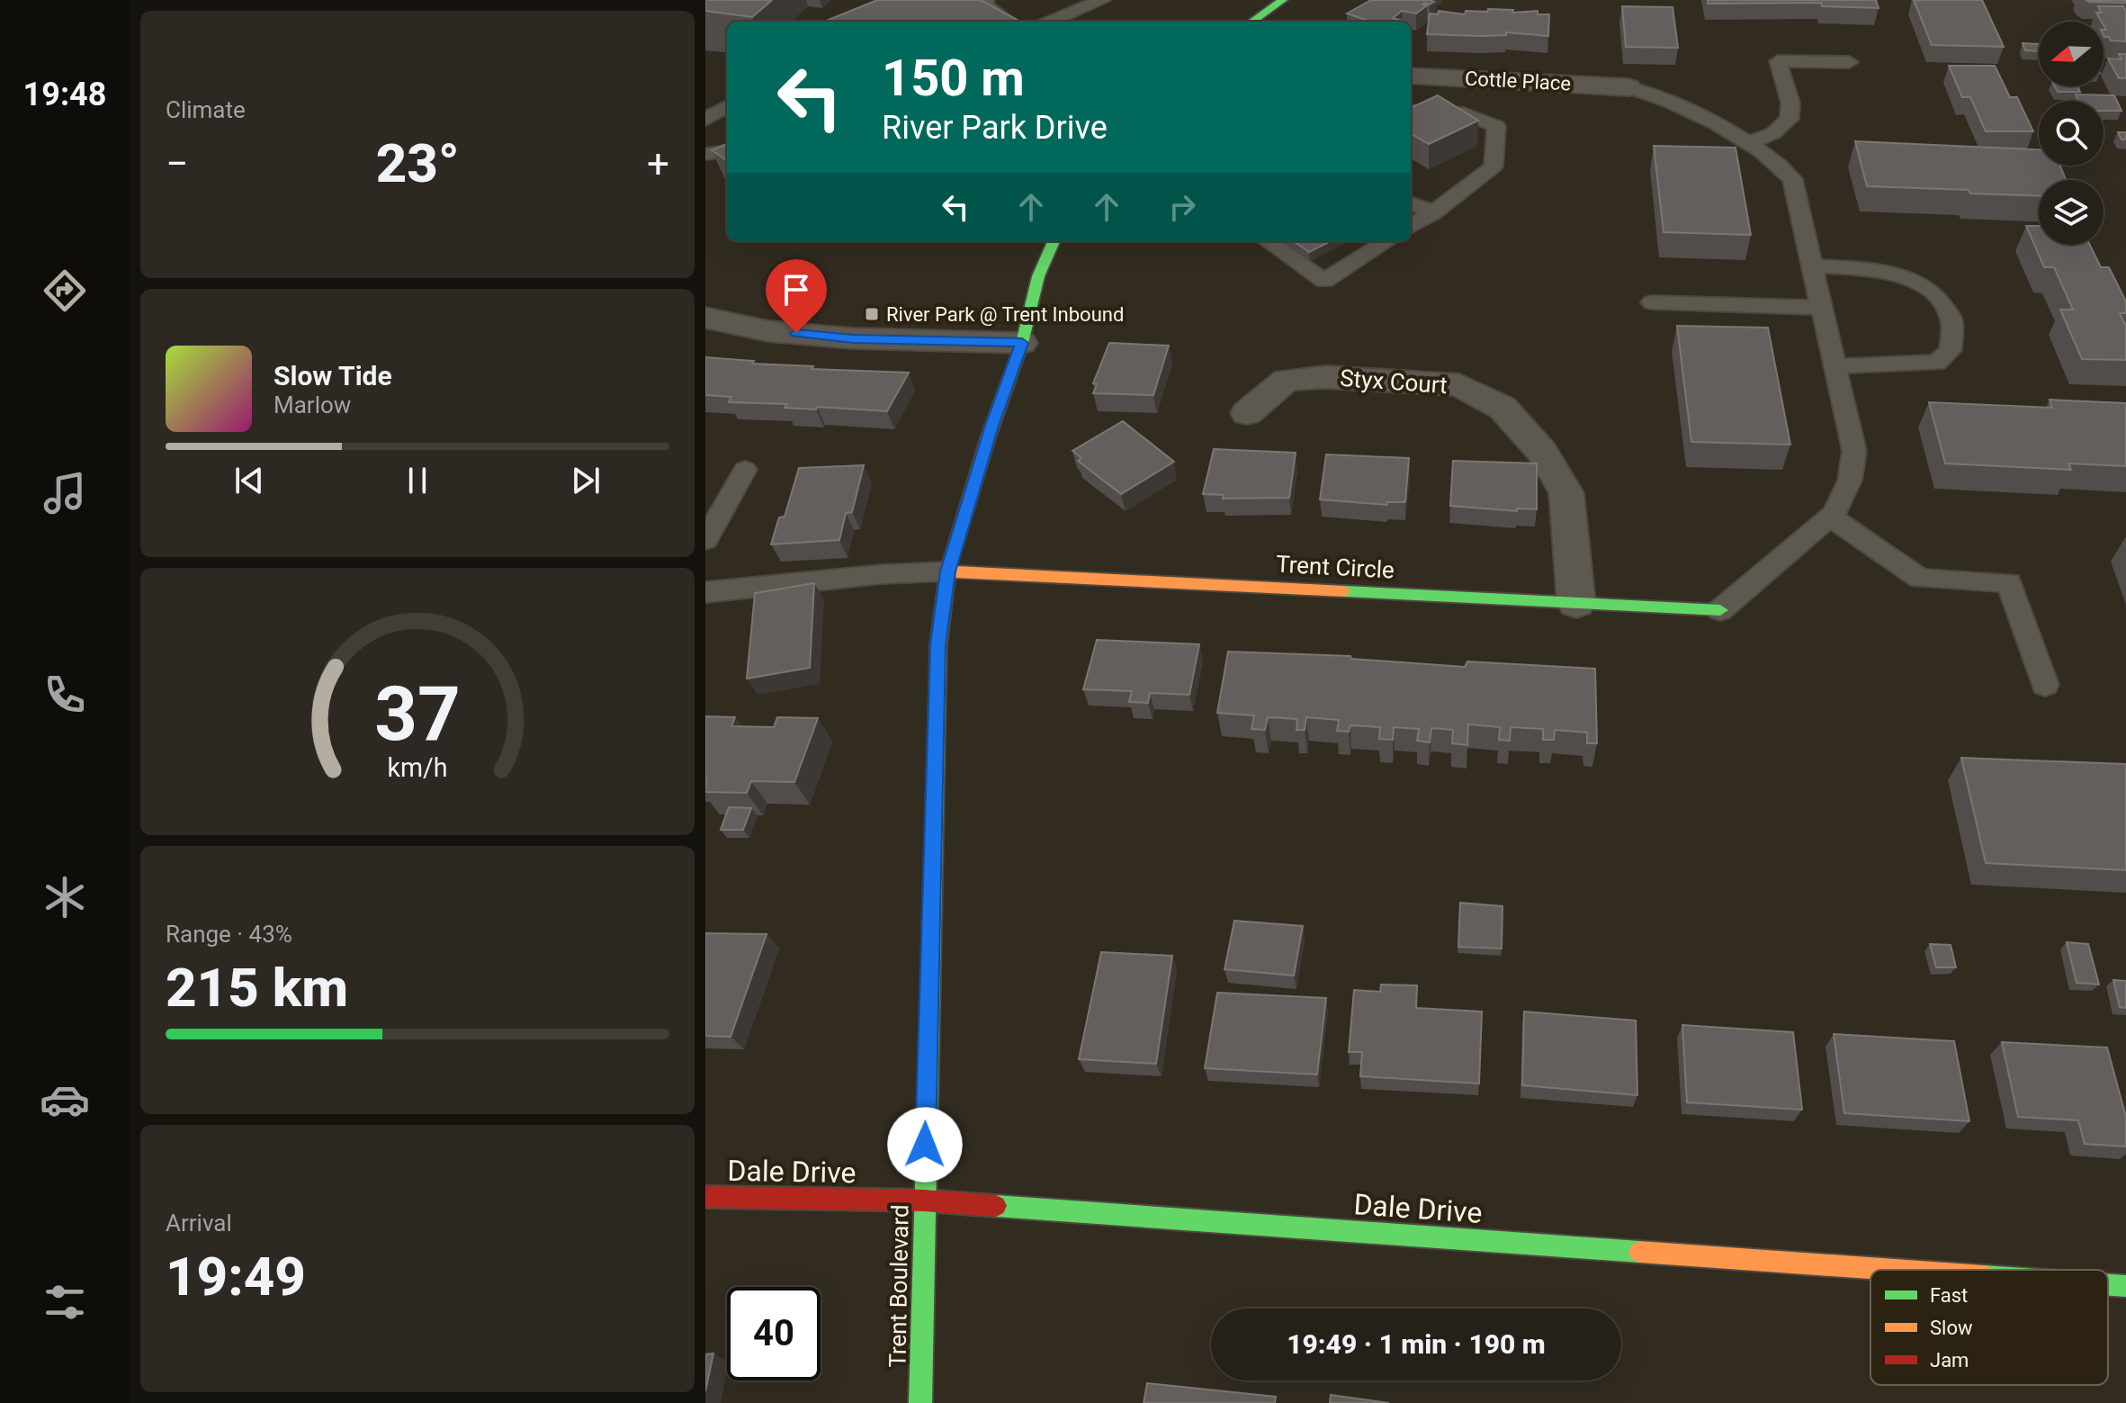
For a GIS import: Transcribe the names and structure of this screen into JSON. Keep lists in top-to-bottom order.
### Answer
{
  "streets": {
    "street": [
      "Cottle Place",
      "Styx Court",
      "Trent Circle",
      "Dale Drive",
      "Trent Boulevard"
    ]
  },
  "crossings": [
    ["Styx Court", "Trent Circle"],
    ["Trent Circle", "Trent Boulevard"],
    ["Dale Drive", "Trent Boulevard"]
  ],
  "places": {
    "transit": ["River Park @ Trent Inbound"]
  },
  "legend": ["Fast", "Slow", "Jam"],
  "north": "left",
  "page": {
    "tabs": "19:48",
    "tile": [
      "Climate",
      ["Range · 43%", "215 km"],
      ["Arrival", "19:49"]
    ],
    "turn": ["150 m", "River Park Drive"],
    "heat": ["−", "23°", "+"],
    "song": ["Slow Tide", "Marlow"],
    "limit": "40",
    "trip": "19:49 · 1 min · 190 m",
    "gauge": ["37", "km/h"]
  }
}
